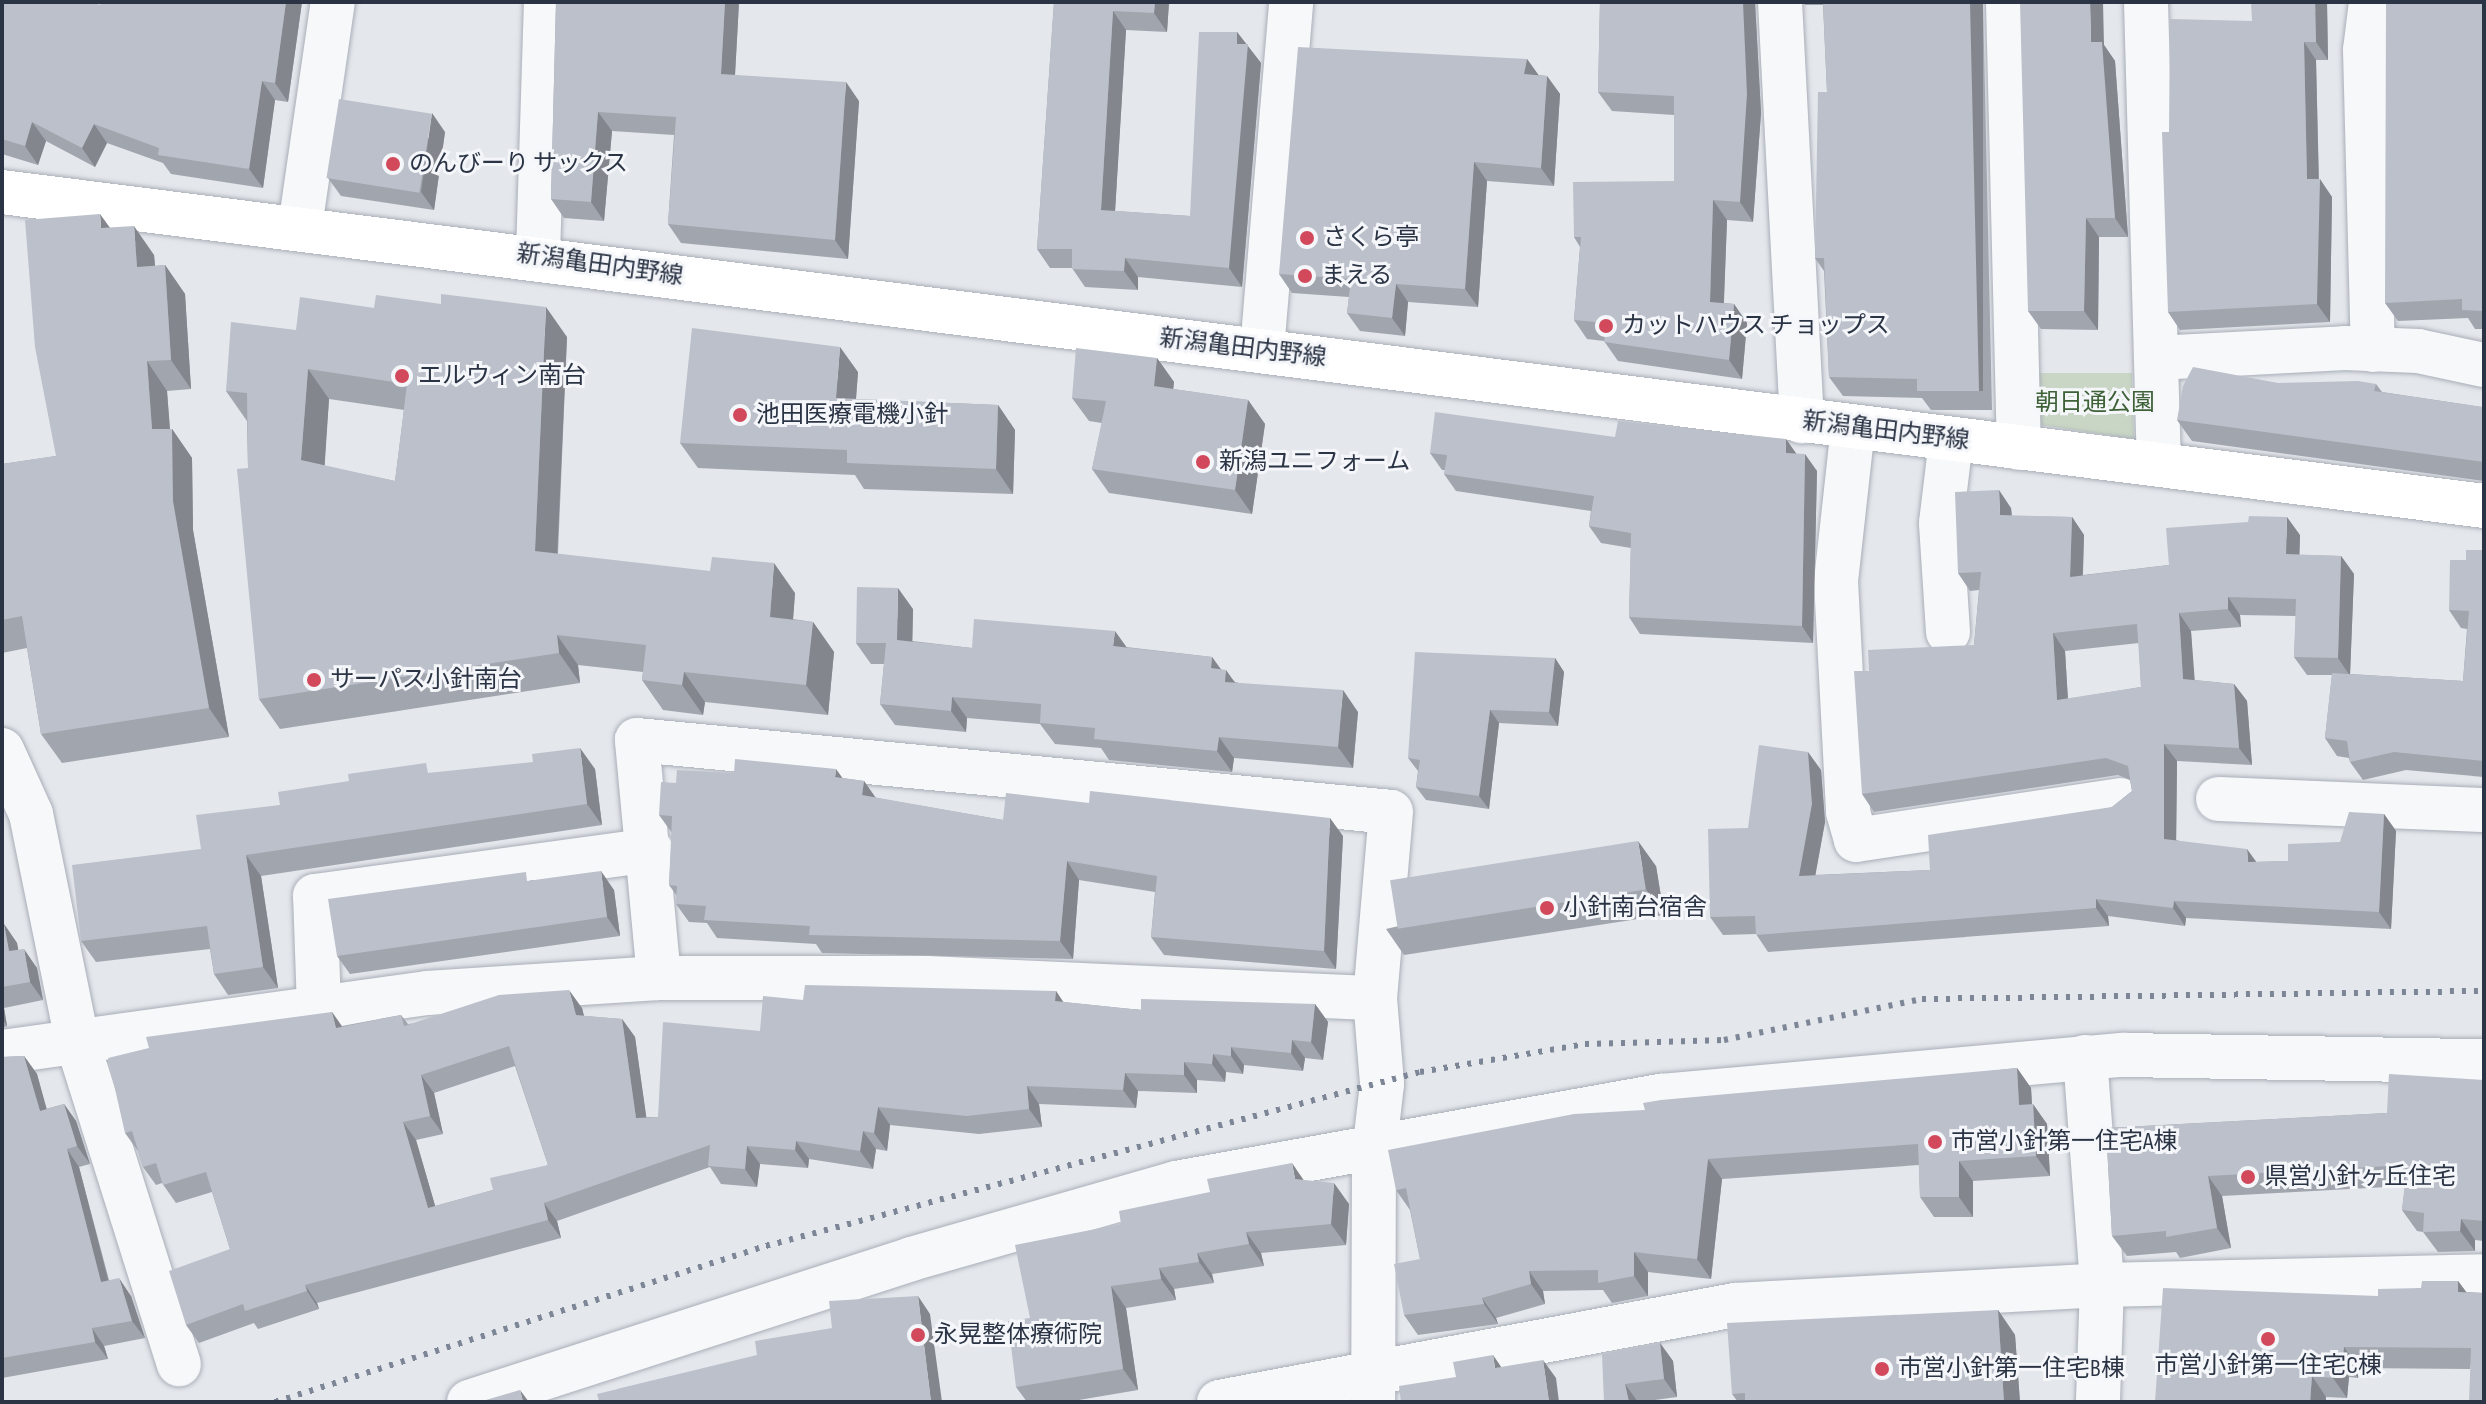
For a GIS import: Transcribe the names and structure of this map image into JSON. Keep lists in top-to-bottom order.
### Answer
{
  "streets": {
    "main road": ["新潟亀田内野線"]
  },
  "parks": ["朝日通公園"],
  "places": [
    "のんびーり サックス",
    "さくら亭",
    "まえる",
    "カットハウス チョップス",
    "エルウィン南台",
    "池田医療電機小針",
    "新潟ユニフォーム",
    "サーパス小針南台",
    "小針南台宿舎",
    "市営小針第一住宅A棟",
    "県営小針ヶ丘住宅",
    "永晃整体療術院",
    "市営小針第一住宅C棟",
    "市営小針第一住宅B棟"
  ]
}
